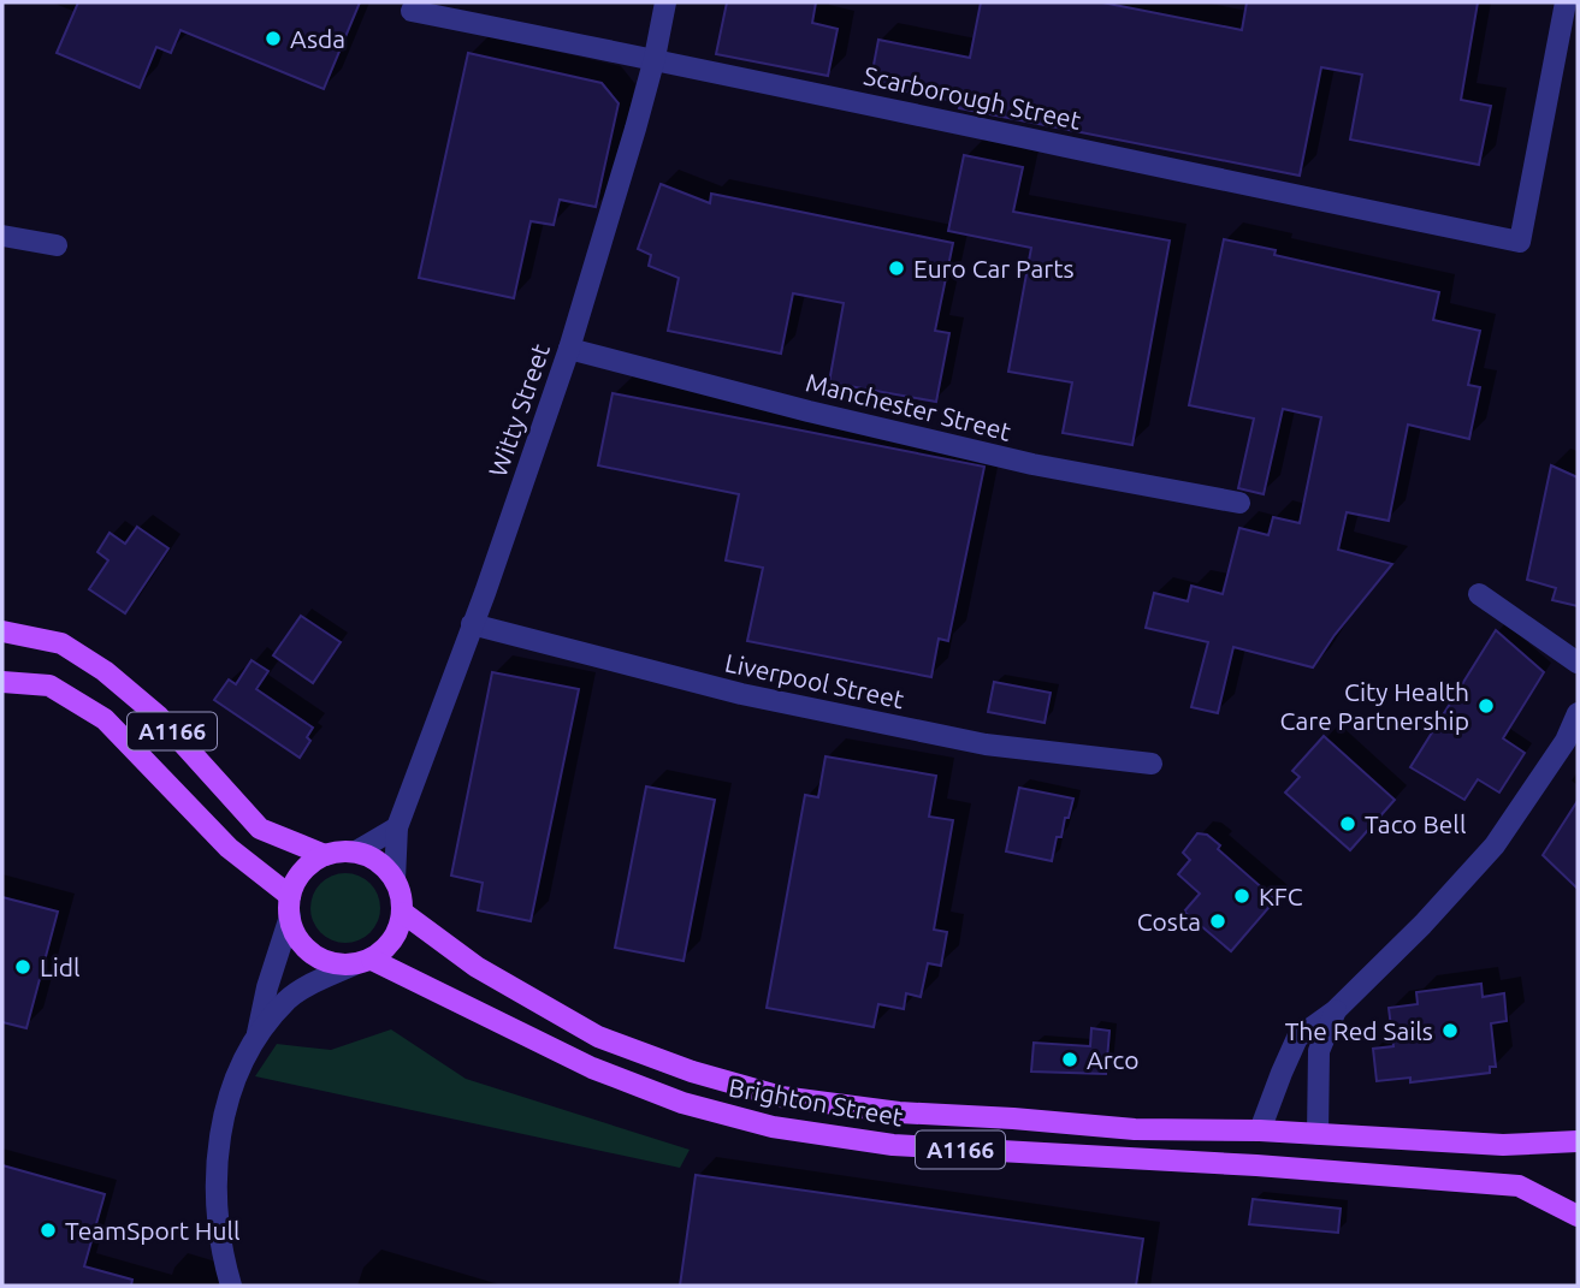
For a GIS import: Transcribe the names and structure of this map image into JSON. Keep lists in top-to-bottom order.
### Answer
{
  "streets": {
    "main road": ["A1166", "Brighton Street"],
    "street": [
      "Scarborough Street",
      "Manchester Street",
      "Witty Street",
      "Liverpool Street"
    ]
  },
  "crossings": [
    ["Scarborough Street", "Witty Street"],
    ["Manchester Street", "Witty Street"],
    ["Witty Street", "Liverpool Street"],
    ["Witty Street", "A1166"],
    ["Witty Street", "Brighton Street"],
    ["A1166", "Brighton Street"]
  ],
  "places": [
    "Asda",
    "Euro Car Parts",
    "City Health Care Partnership",
    "Taco Bell",
    "KFC",
    "Costa",
    "Lidl",
    "The Red Sails",
    "Arco",
    "TeamSport Hull"
  ]
}
